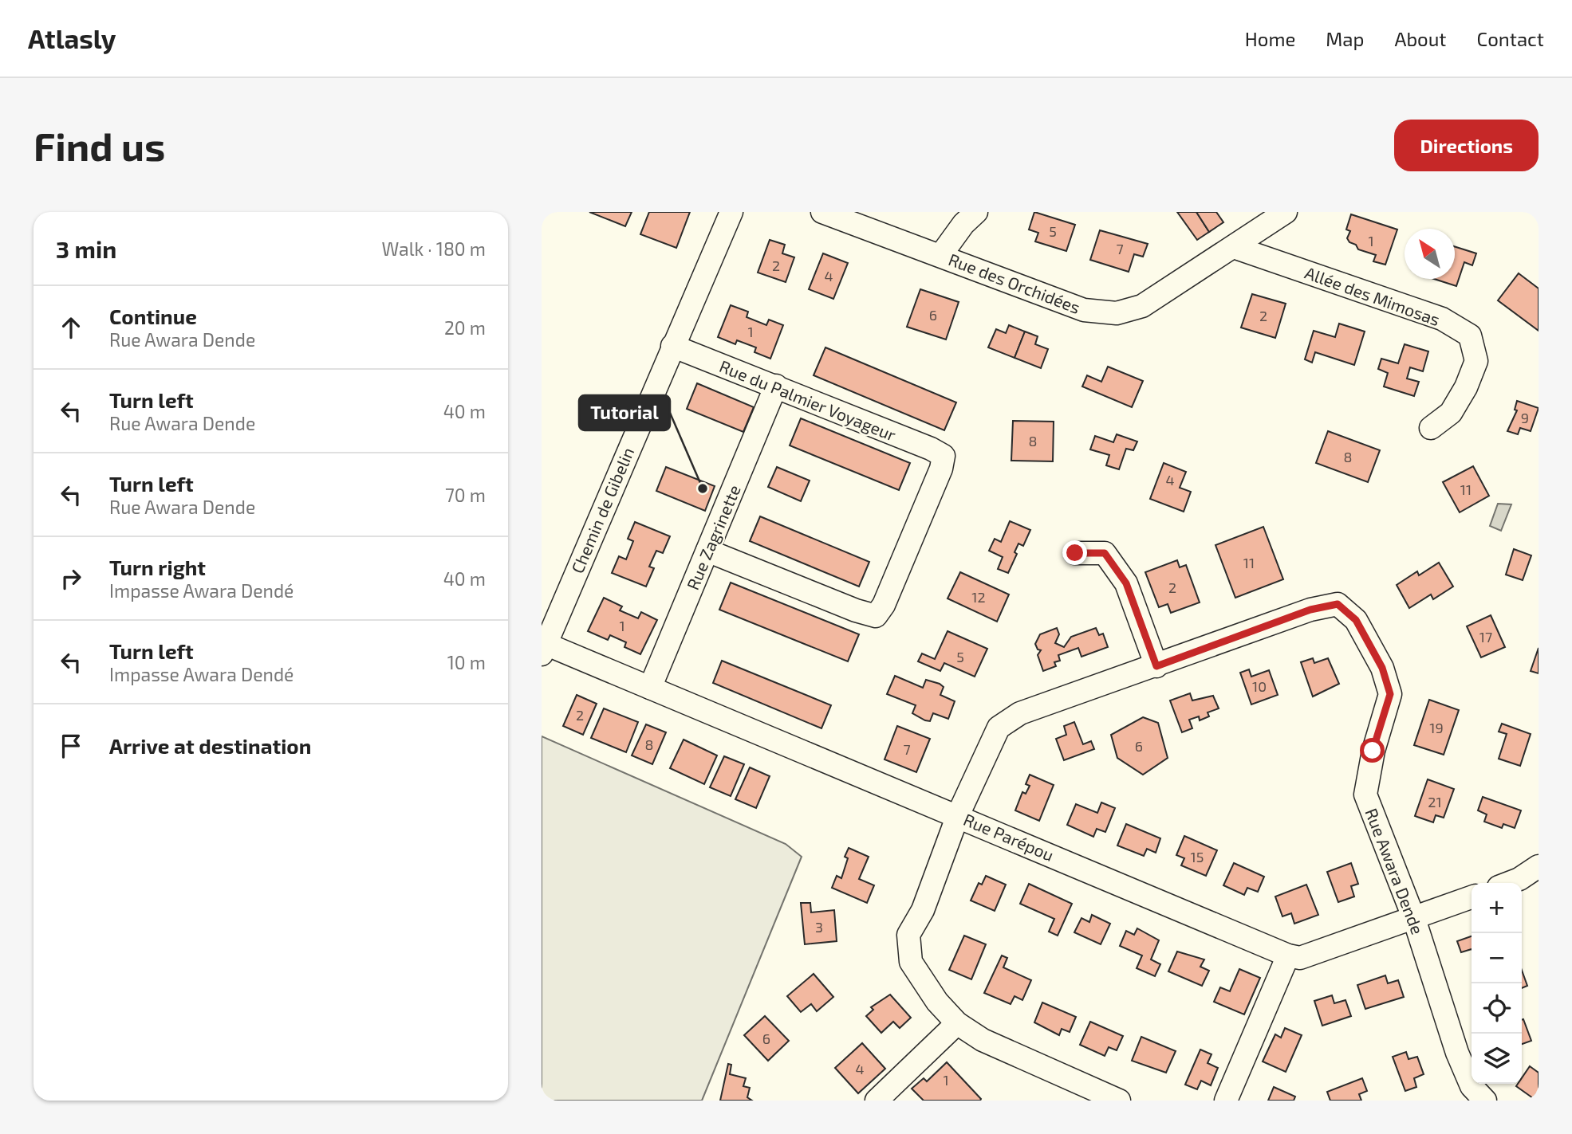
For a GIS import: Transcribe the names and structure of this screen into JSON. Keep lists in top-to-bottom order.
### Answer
{
  "streets": {
    "street": [
      "Rue des Orchidées",
      "Allée des Mimosas",
      "Rue du Palmier Voyageur",
      "Chemin de Gibelin",
      "Rue Zagrinette",
      "Rue Parépou",
      "Rue Awara Dende"
    ]
  },
  "crossings": [
    ["Rue des Orchidées", "Allée des Mimosas"],
    ["Rue du Palmier Voyageur", "Chemin de Gibelin"],
    ["Rue du Palmier Voyageur", "Rue Zagrinette"],
    ["Chemin de Gibelin", "Rue Parépou"],
    ["Rue Zagrinette", "Rue Parépou"],
    ["Rue Parépou", "Rue Awara Dende"]
  ],
  "places": ["Tutorial"],
  "house_numbers": [
    "5",
    "1",
    "7",
    "2",
    "4",
    "6",
    "2",
    "1",
    "9",
    "8",
    "8",
    "4",
    "11",
    "11",
    "2",
    "12",
    "1",
    "17",
    "5",
    "10",
    "2",
    "19",
    "8",
    "6",
    "7",
    "21",
    "15",
    "3",
    "6",
    "4",
    "1"
  ],
  "north": "top left",
  "page": {
    "header": "Atlasly",
    "nav": [
      "Home",
      "Map",
      "About",
      "Contact"
    ],
    "buttons": "Directions",
    "title": "Find us",
    "heading": ["3 min", "Walk · 180 m"],
    "list": [
      ["Continue", "Rue Awara Dende", "20 m"],
      ["Turn left", "Rue Awara Dende", "40 m"],
      ["Turn left", "Rue Awara Dende", "70 m"],
      ["Turn right", "Impasse Awara Dendé", "40 m"],
      ["Turn left", "Impasse Awara Dendé", "10 m"],
      "Arrive at destination"
    ],
    "map_buttons": ["+", "−"]
  }
}
